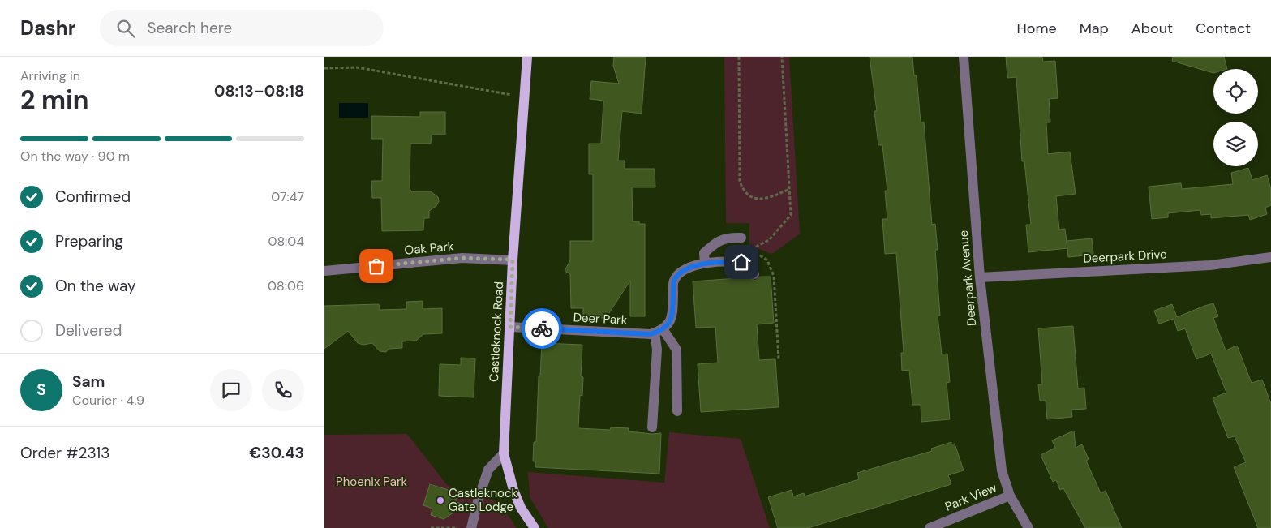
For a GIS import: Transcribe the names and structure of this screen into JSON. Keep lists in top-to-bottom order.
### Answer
{
  "streets": {
    "main road": ["Castleknock Road"],
    "street": [
      "Oak Park",
      "Deerpark Drive",
      "Deerpark Avenue",
      "Deer Park",
      "Park View"
    ]
  },
  "crossings": [
    ["Oak Park", "Castleknock Road"],
    ["Deerpark Drive", "Deerpark Avenue"],
    ["Deerpark Avenue", "Park View"],
    ["Deer Park", "Castleknock Road"]
  ],
  "parks": ["Phoenix Park"],
  "places": ["Castleknock Gate Lodge"],
  "page": {
    "header": "Dashr",
    "search": "Search here",
    "nav": [
      "Home",
      "Map",
      "About",
      "Contact"
    ],
    "heading": ["2 min", "Arriving in", "08:13–08:18"],
    "panel": [
      "Sam",
      "Courier · 4.9",
      "Order #2313",
      "€30.43"
    ],
    "bar": "On the way · 90 m",
    "list": [
      ["Confirmed", "07:47"],
      ["Preparing", "08:04"],
      ["On the way", "08:06"],
      "Delivered"
    ],
    "round": "S"
  }
}
